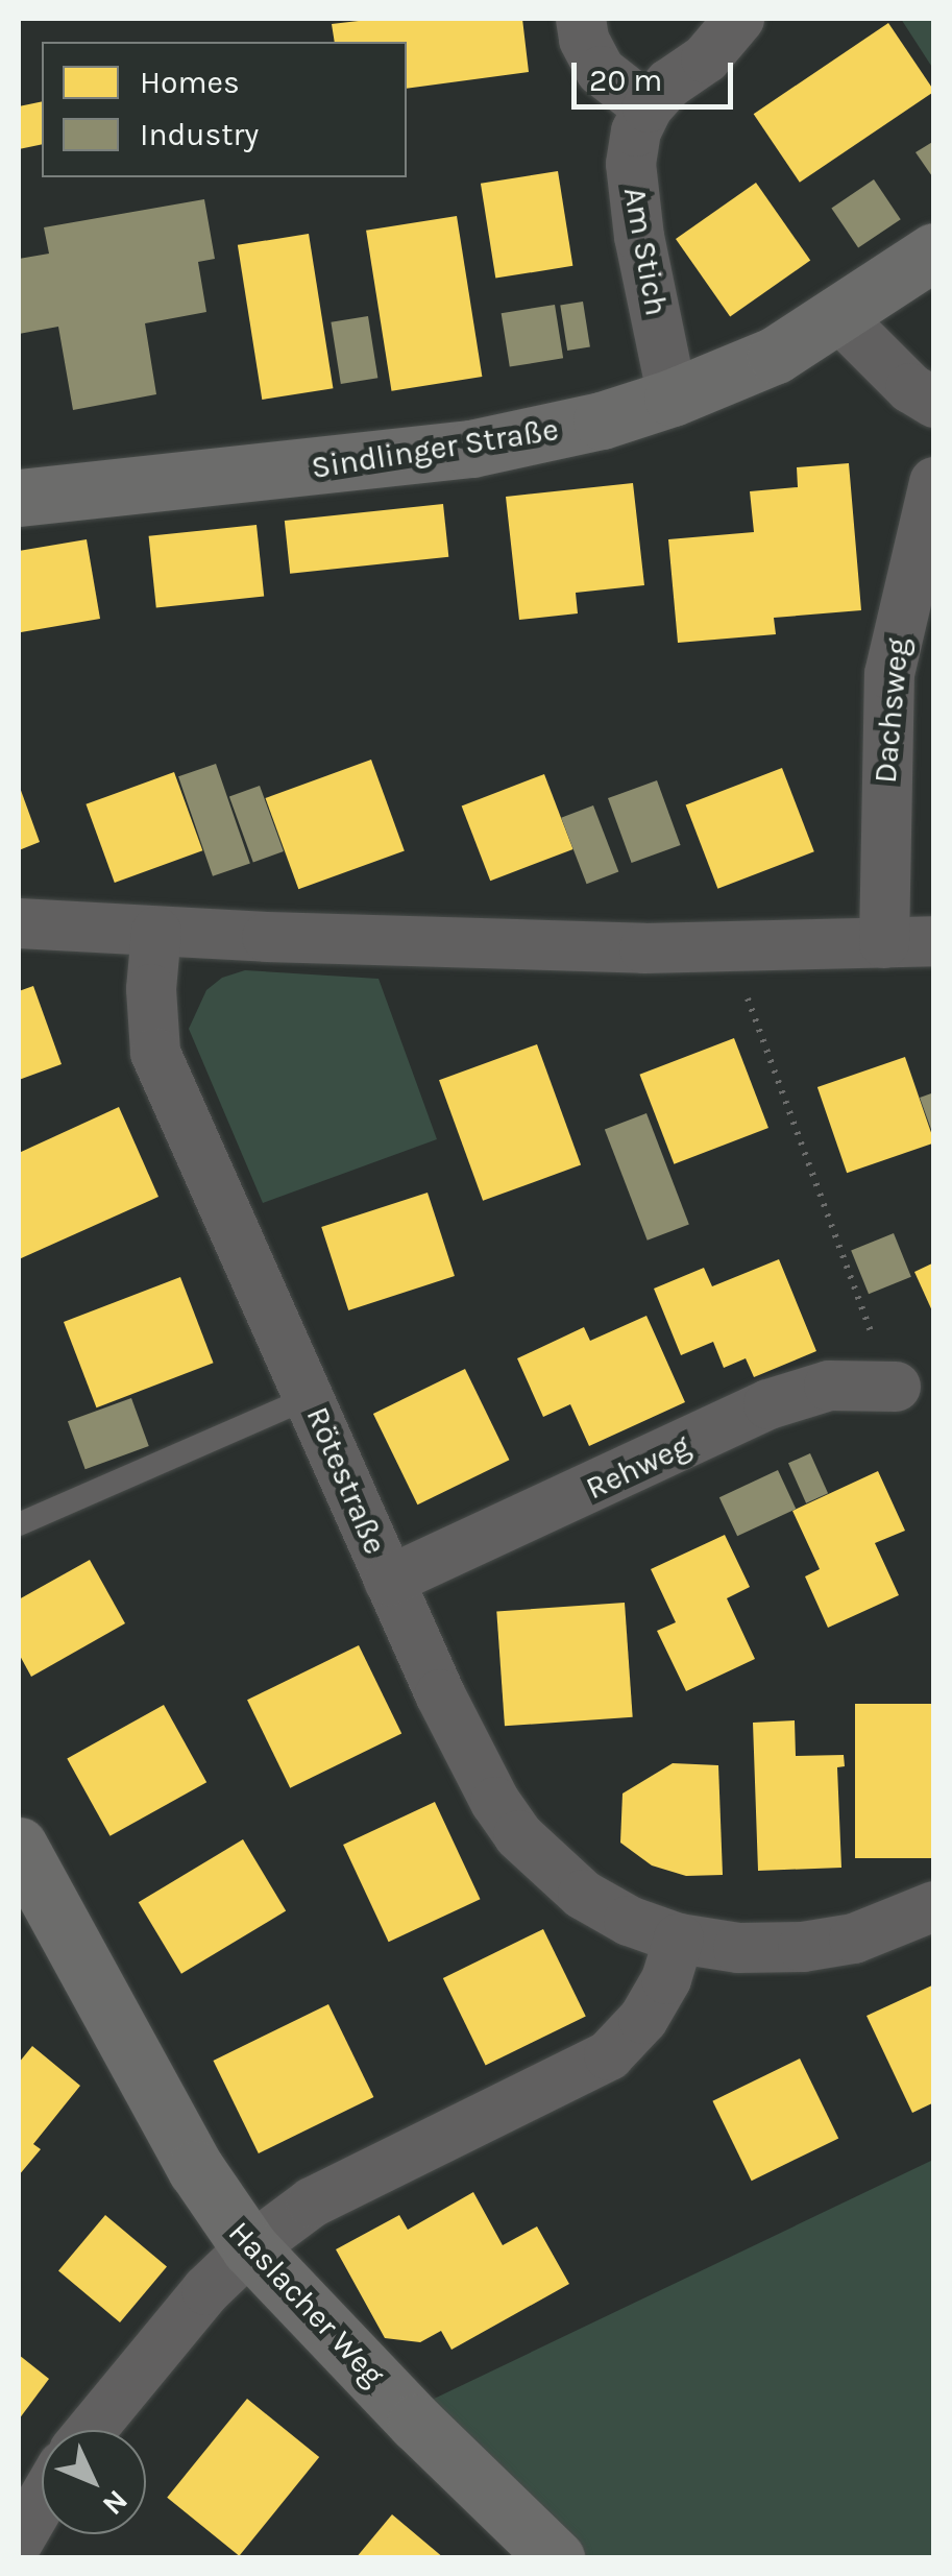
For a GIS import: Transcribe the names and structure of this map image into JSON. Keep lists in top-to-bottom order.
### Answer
{
  "streets": {
    "street": [
      "Am Stich",
      "Sindlinger Straße",
      "Dachsweg",
      "Rehweg",
      "Rötestraße",
      "Haslacher Weg"
    ]
  },
  "crossings": [
    ["Am Stich", "Sindlinger Straße"],
    ["Rehweg", "Rötestraße"]
  ],
  "legend": ["Homes", "Industry"],
  "scale_bar": "20 m",
  "north": "bottom right"
}
